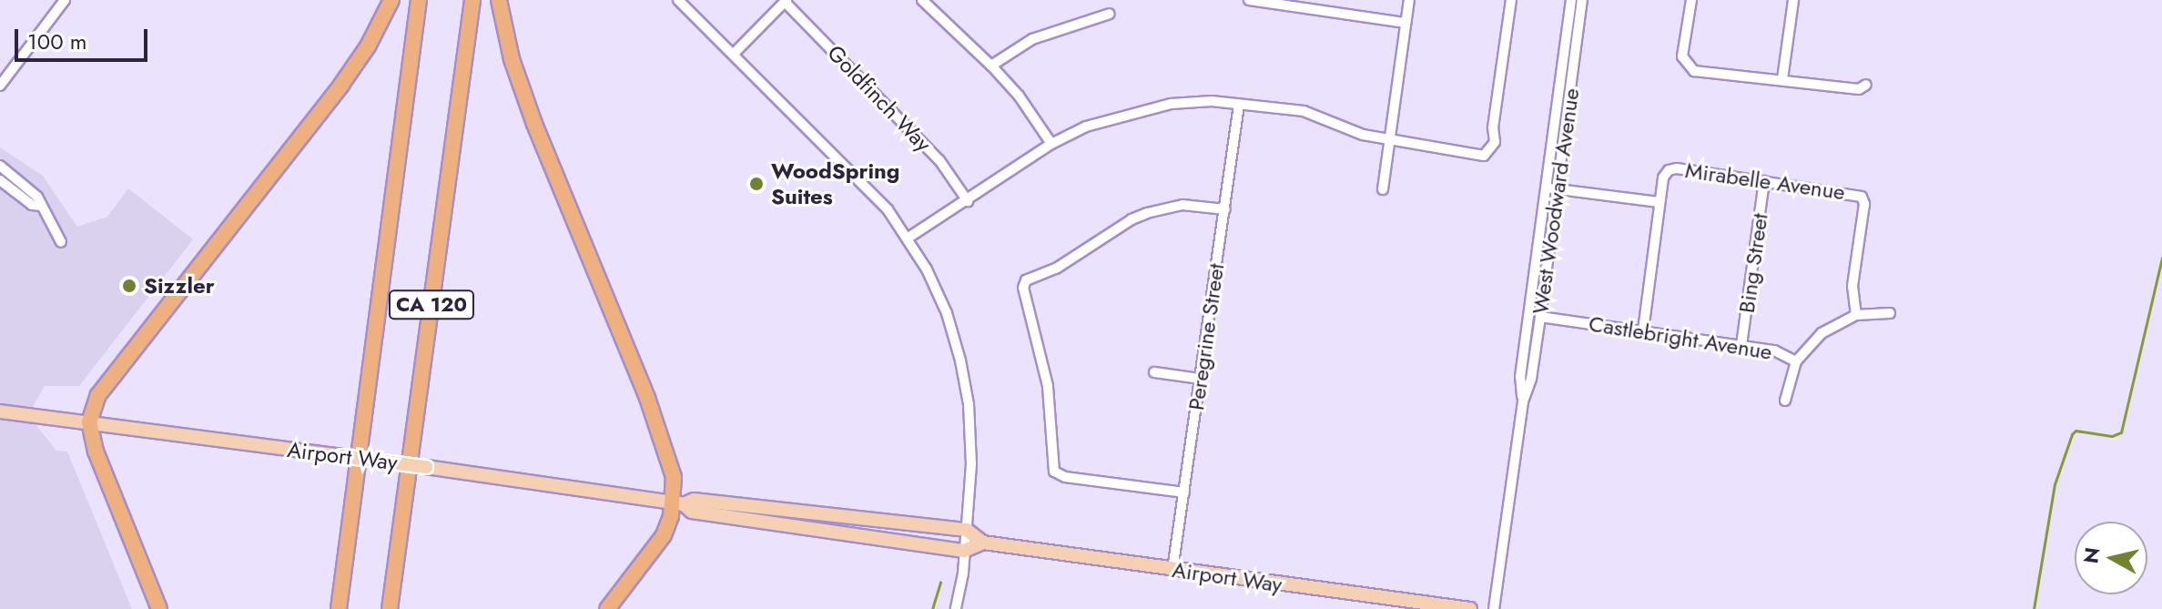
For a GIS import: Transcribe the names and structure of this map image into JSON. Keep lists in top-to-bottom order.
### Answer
{
  "streets": {
    "highway": ["CA 120"],
    "main road": ["Airport Way"],
    "street": [
      "Goldfinch Way",
      "Mirabelle Avenue",
      "West Woodward Avenue",
      "Bing Street",
      "Peregrine Street",
      "Castlebright Avenue"
    ]
  },
  "crossings": [
    ["Mirabelle Avenue", "Bing Street"],
    ["Mirabelle Avenue", "Castlebright Avenue"],
    ["West Woodward Avenue", "Castlebright Avenue"],
    ["Bing Street", "Castlebright Avenue"],
    ["Peregrine Street", "Airport Way"]
  ],
  "places": ["WoodSpring Suites", "Sizzler"],
  "scale_bar": "100 m",
  "north": "left"
}
